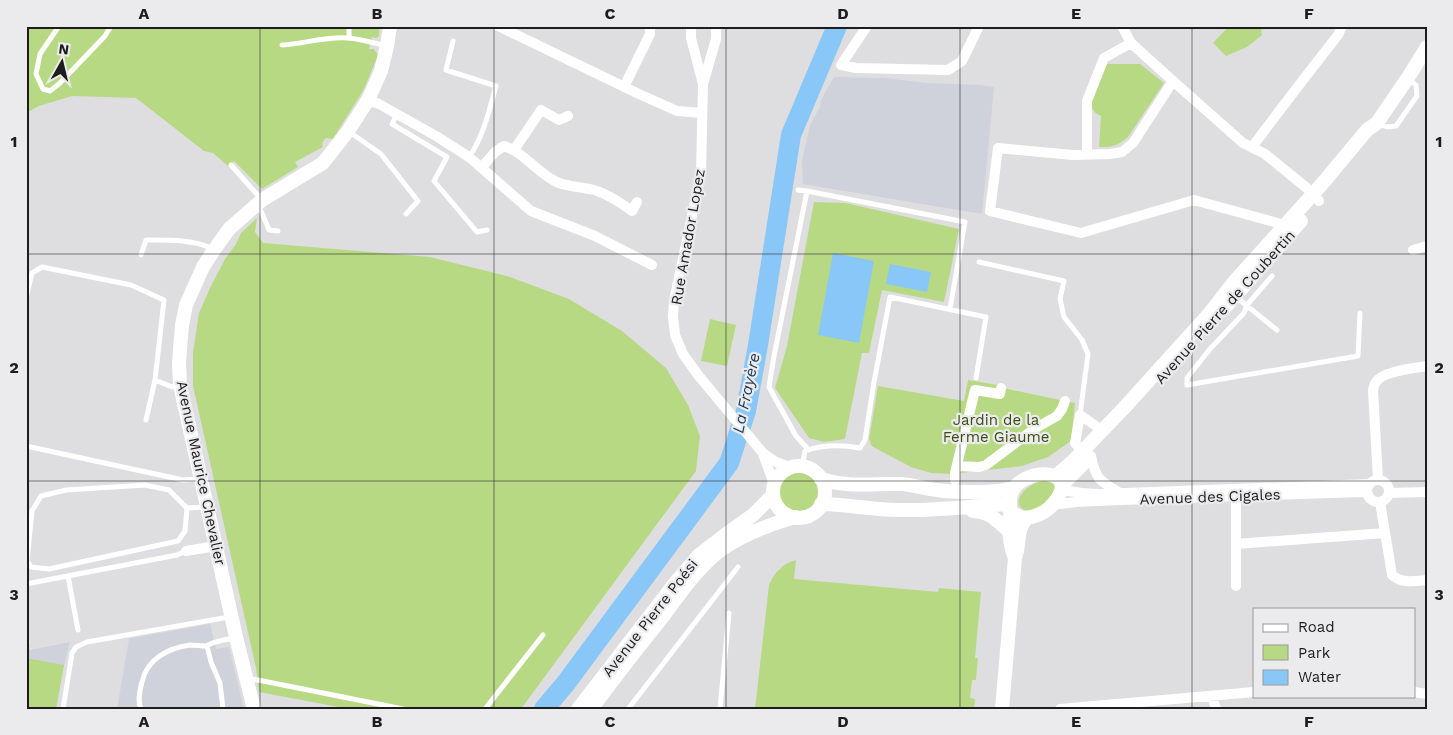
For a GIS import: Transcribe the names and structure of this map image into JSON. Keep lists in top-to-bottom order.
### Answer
{
  "streets": {
    "main road": ["Avenue Pierre de Coubertin", "Avenue Maurice Chevalier", "Avenue Pierre Poési"],
    "street": ["Rue Amador Lopez", "Avenue des Cigales"]
  },
  "crossings": [
    ["Avenue Pierre de Coubertin", "Avenue des Cigales"]
  ],
  "water": ["La Frayère"],
  "parks": ["Jardin de la Ferme Giaume"],
  "legend": ["Road", "Park", "Water"],
  "north": "top",
  "grid": {
    "columns": [
      "A",
      "B",
      "C",
      "D",
      "E",
      "F"
    ],
    "rows": ["1", "2", "3"]
  }
}
